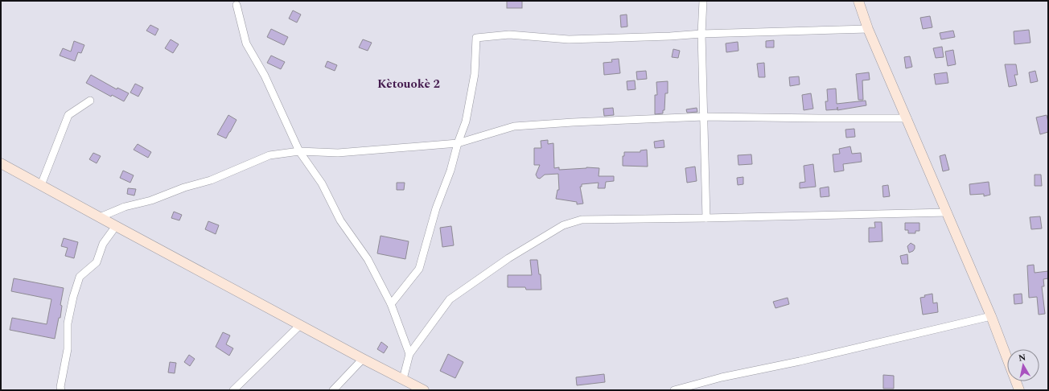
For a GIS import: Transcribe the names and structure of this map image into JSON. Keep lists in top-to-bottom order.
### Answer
{
  "districts": ["Kètouokè 2"],
  "north": "top"
}
